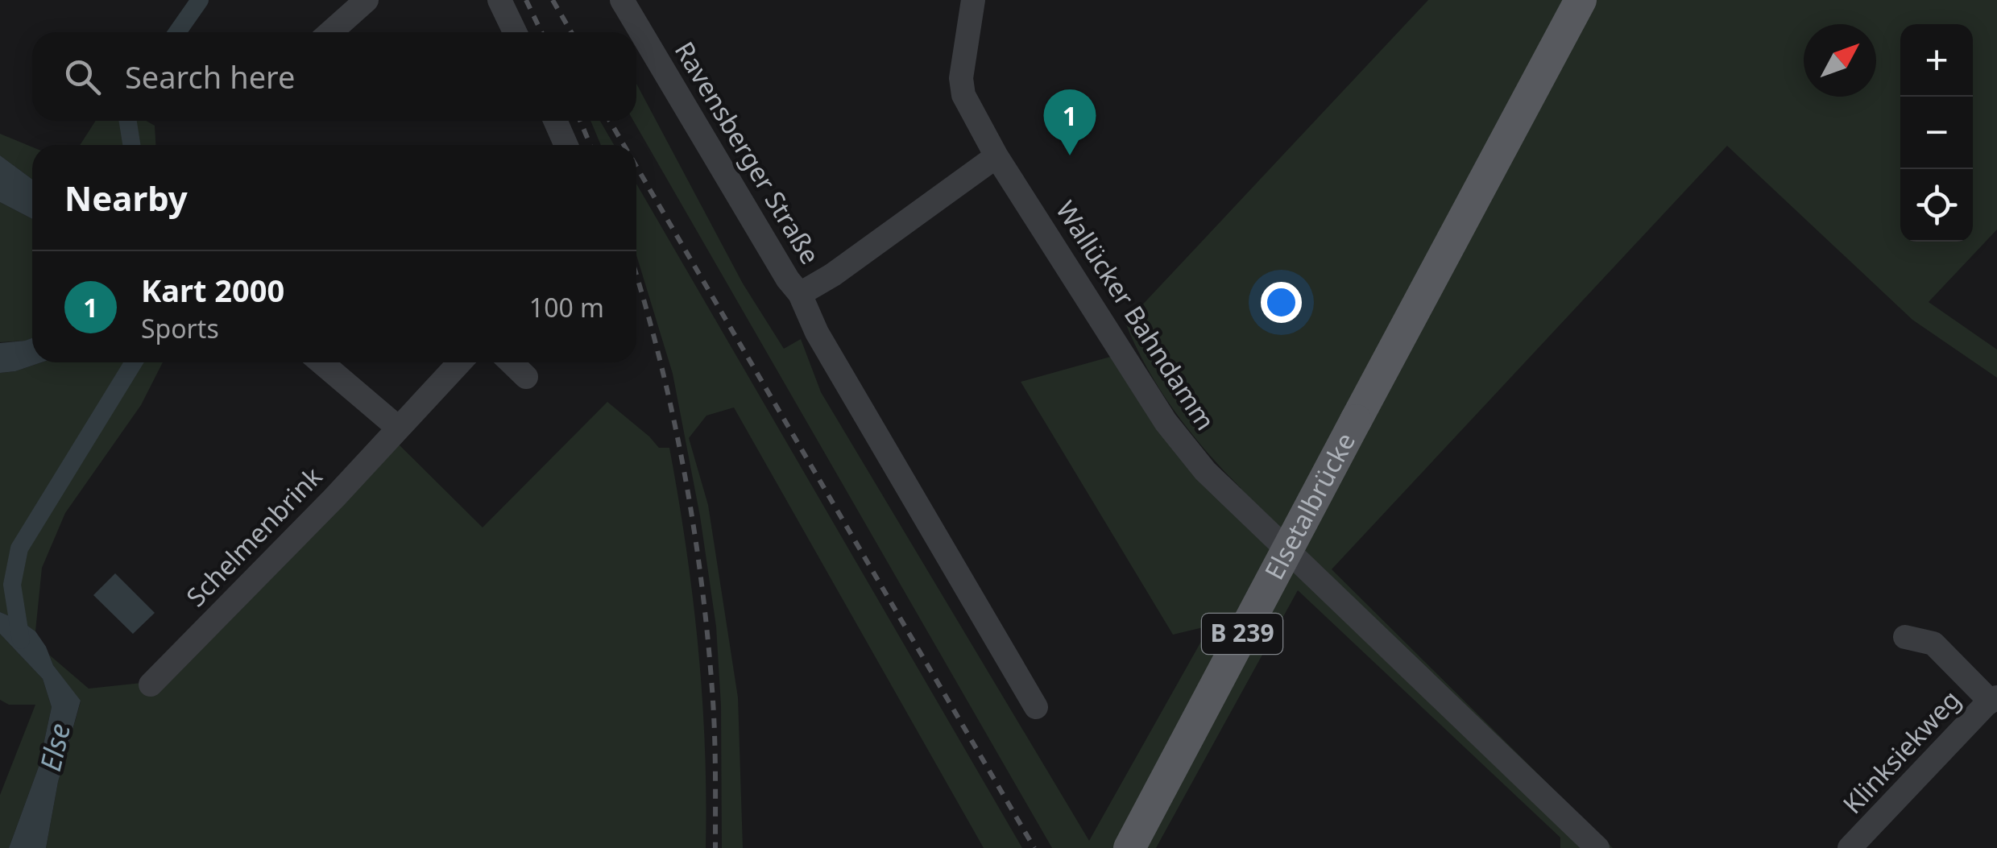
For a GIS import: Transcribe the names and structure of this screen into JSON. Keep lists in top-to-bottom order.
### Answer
{
  "streets": {
    "main road": ["Elsetalbrücke", "B 239"],
    "street": [
      "Ravensberger Straße",
      "Wallücker Bahndamm",
      "Schelmenbrink",
      "Klinksiekweg"
    ]
  },
  "crossings": [
    ["Ravensberger Straße", "Wallücker Bahndamm"]
  ],
  "water": ["Else"],
  "north": "top right",
  "page": {
    "map_buttons": ["+", "−"],
    "search": "Search here",
    "pins": "1",
    "heading": "Nearby",
    "list": [
      {
        "mark": "1",
        "name": "Kart 2000",
        "note": "Sports",
        "value": "100 m"
      }
    ]
  }
}
